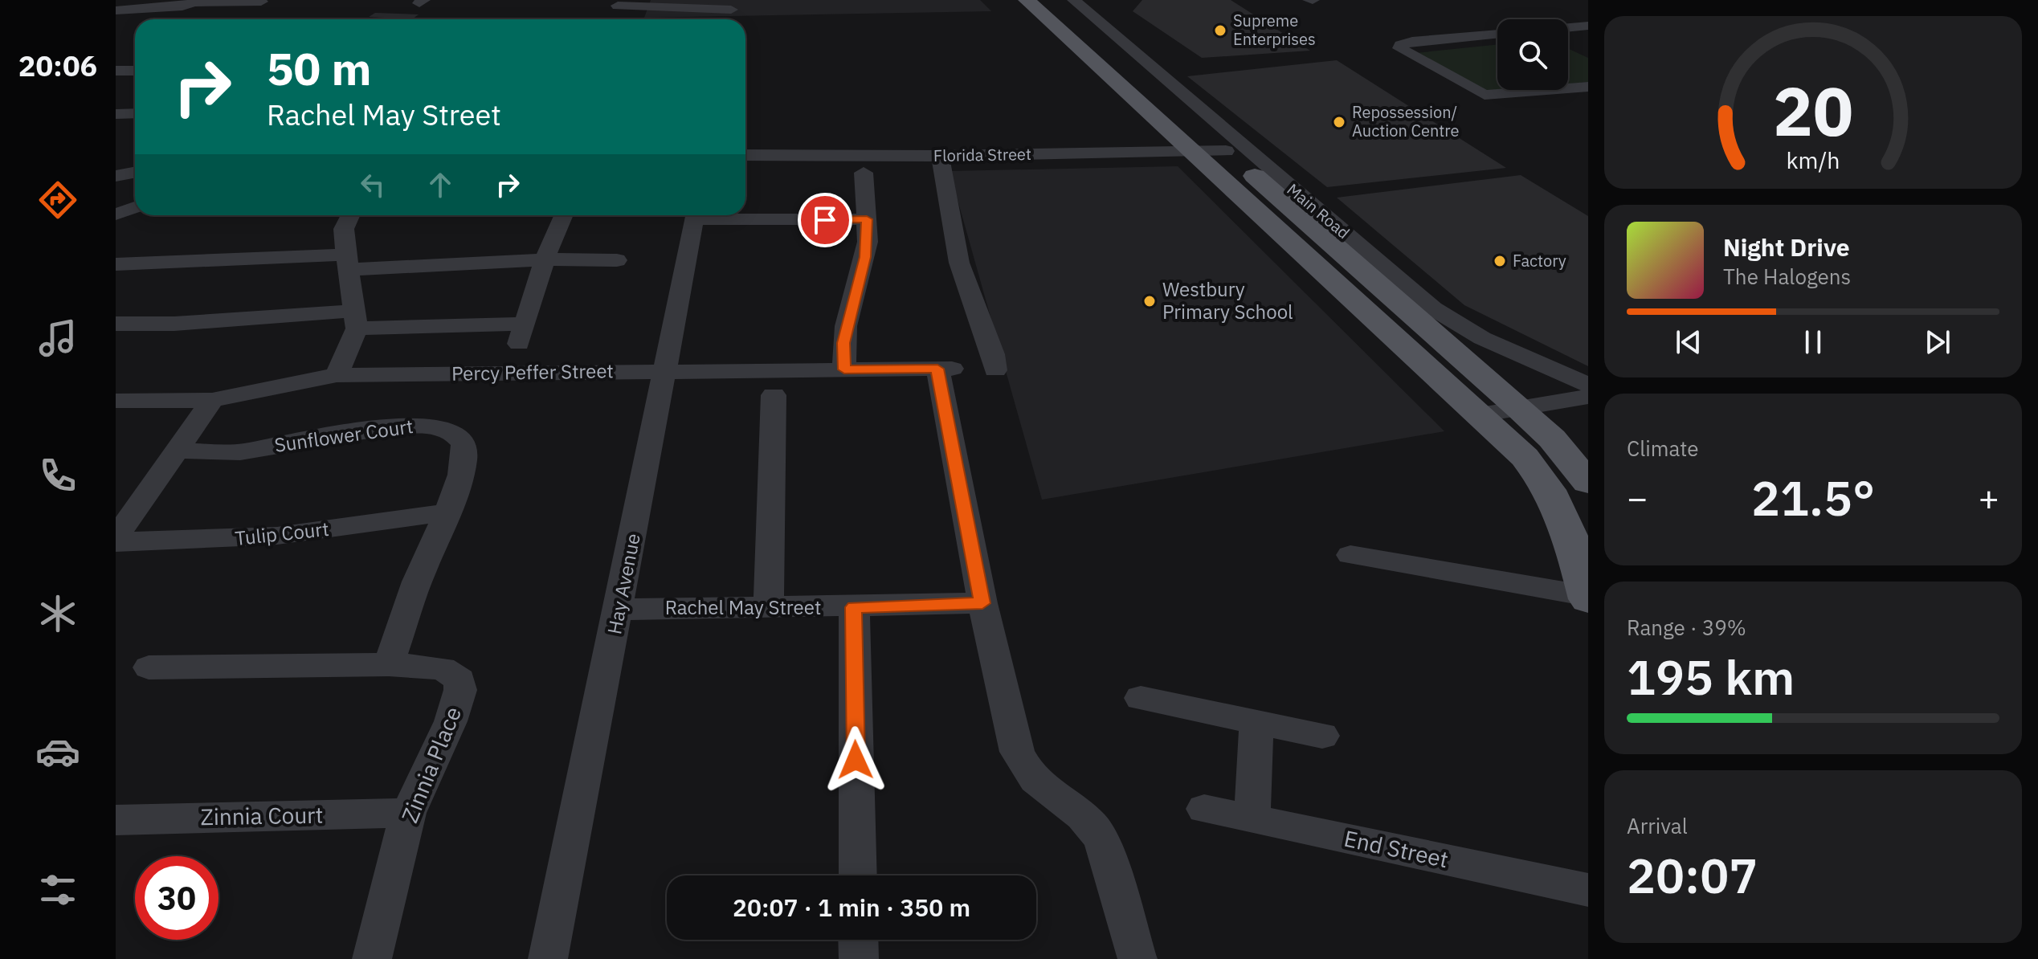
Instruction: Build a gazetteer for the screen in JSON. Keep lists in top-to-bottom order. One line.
{"streets":{"main road":["Main Road"],"street":["Florida Street","Percy Peffer Street","Sunflower Court","Tulip Court","Hay Avenue","Rachel May Street","Zinnia Place","Zinnia Court","End Street"]},"crossings":[["Florida Street","Main Road"],["Percy Peffer Street","Hay Avenue"],["Percy Peffer Street","Rachel May Street"],["Sunflower Court","Tulip Court"],["Sunflower Court","Zinnia Place"],["Hay Avenue","Rachel May Street"],["Zinnia Place","Zinnia Court"]],"places":["Supreme Enterprises","Repossession/ Auction Centre","Factory","Westbury Primary School"],"page":{"tabs":"20:06","turn":["50 m","Rachel May Street"],"song":["Night Drive","The Halogens"],"tile":["Climate",["Range · 39%","195 km"],["Arrival","20:07"]],"heat":["−","21.5°","+"],"limit":"30","trip":"20:07 · 1 min · 350 m","gauge":["20","km/h"]}}
